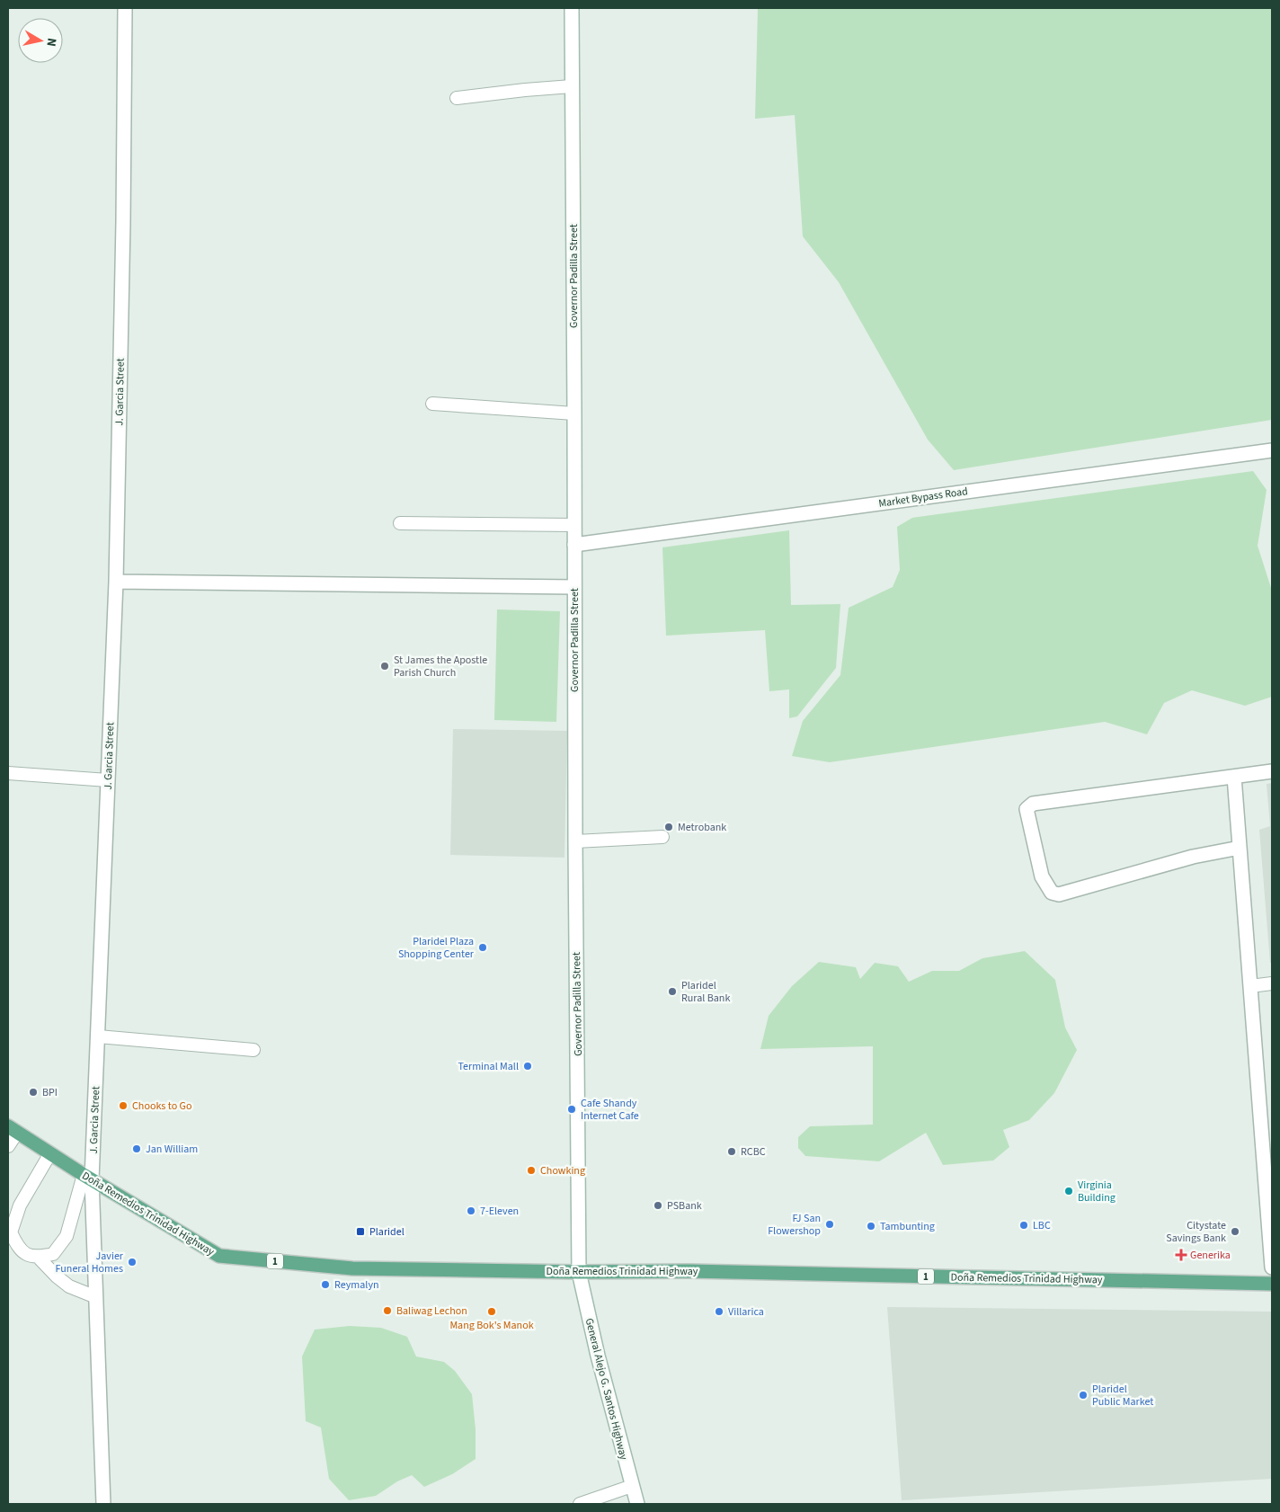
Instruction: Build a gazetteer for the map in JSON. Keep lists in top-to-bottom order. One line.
{"streets":{"main road":["Doña Remedios Trinidad Highway","1"],"street":["Governor Padilla Street","J. Garcia Street","Market Bypass Road","General Alejo G. Santos Highway"]},"crossings":[["Governor Padilla Street","Market Bypass Road"],["Governor Padilla Street","Doña Remedios Trinidad Highway"],["Governor Padilla Street","General Alejo G. Santos Highway"],["J. Garcia Street","Doña Remedios Trinidad Highway"],["Doña Remedios Trinidad Highway","General Alejo G. Santos Highway"]],"places":{"other":["St James the Apostle Parish Church","Metrobank","Plaridel Plaza Shopping Center","Plaridel Rural Bank","Terminal Mall","BPI","Chooks to Go","Cafe Shandy Internet Cafe","Jan William","RCBC","Chowking","Virginia Building","PSBank","7-Eleven","FJ San Flowershop","LBC","Tambunting","Citystate Savings Bank","Javier Funeral Homes","Reymalyn","Baliwag Lechon","Mang Bok's Manok","Villarica","Plaridel Public Market"],"transit":["Plaridel"],"health":["Generika"]},"north":"right"}
